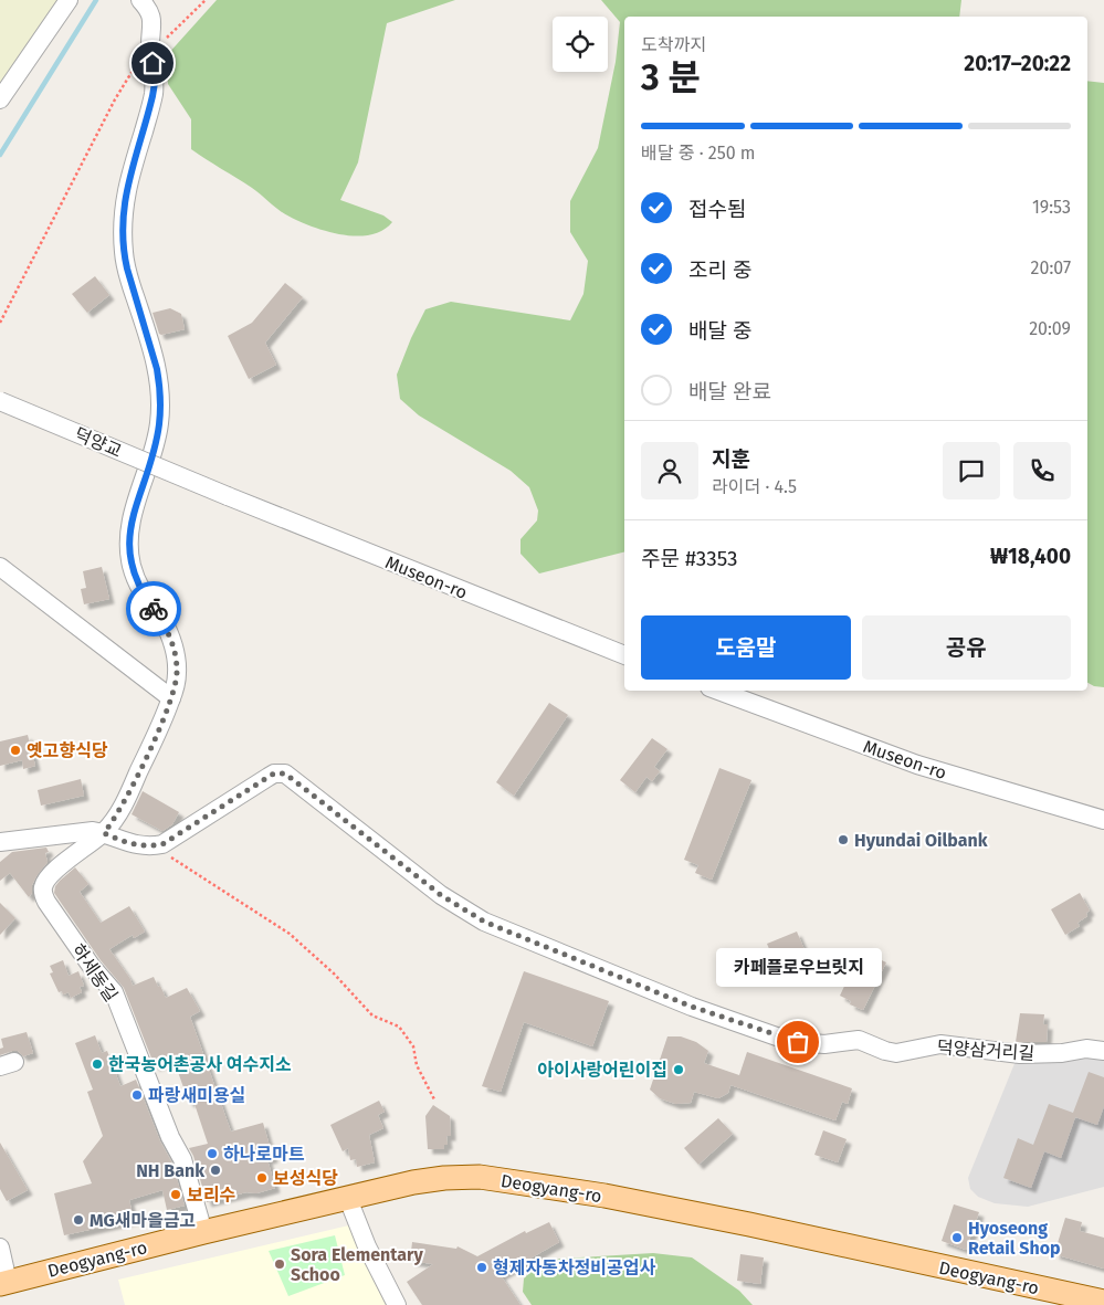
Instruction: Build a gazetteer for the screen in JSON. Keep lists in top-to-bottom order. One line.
{"streets":{"main road":["Deogyang-ro"],"street":["덕양교","Museon-ro","하세동길","덕양삼거리길"]},"crossings":[["덕양교","Museon-ro"],["하세동길","Deogyang-ro"]],"places":["옛고향식당","Hyundai Oilbank","카페플로우브릿지","한국농어촌공사 여수지소","아이사랑어린이집","파랑새미용실","하나로마트","NH Bank","보성식당","보리수","MG새마을금고","Hyoseong Retail Shop","Sora Elementary Schoo","형제자동차정비공업사"],"page":{"heading":["3 분","도착까지","20:17–20:22"],"panel":["지훈","라이더 · 4.5","주문 #3353","₩18,400"],"bar":"배달 중 · 250 m","list":[["접수됨","19:53"],["조리 중","20:07"],["배달 중","20:09"],"배달 완료"],"buttons":["도움말","공유"],"bubble":"카페플로우브릿지"}}
